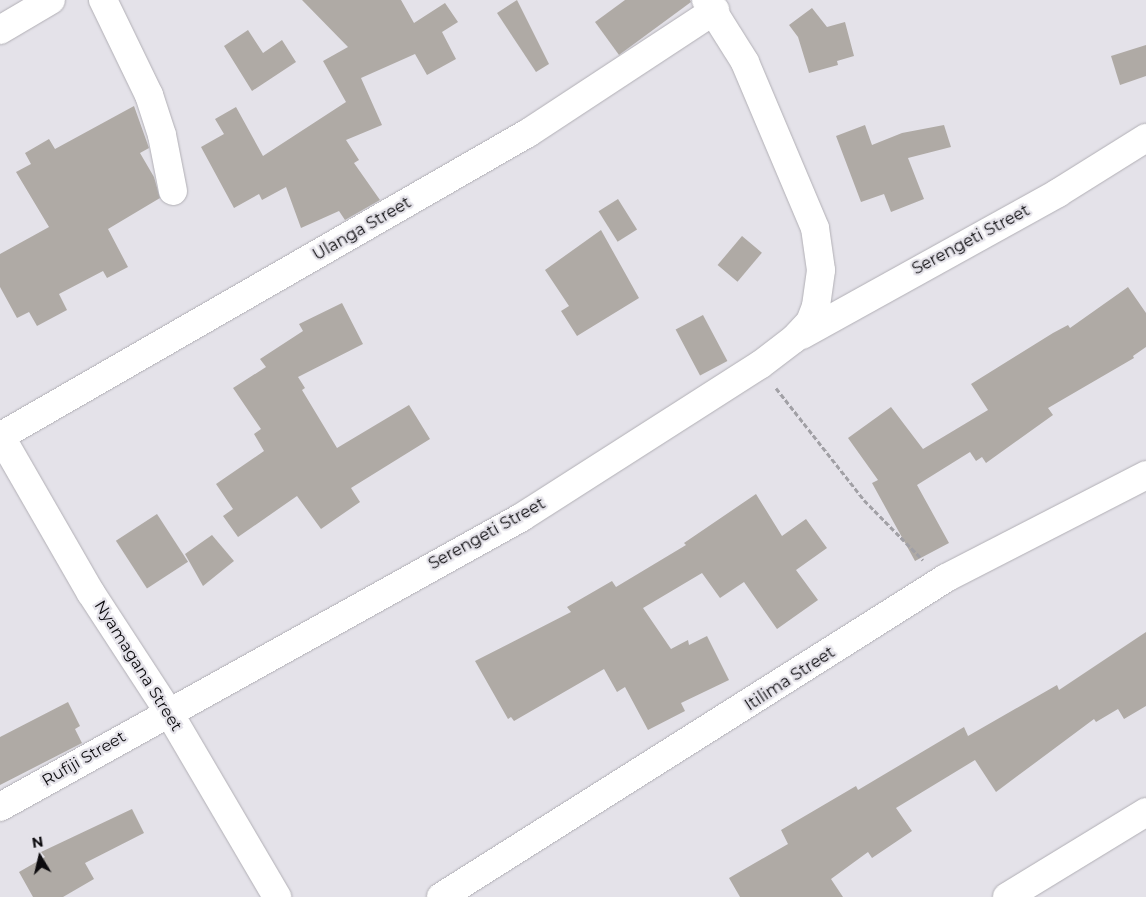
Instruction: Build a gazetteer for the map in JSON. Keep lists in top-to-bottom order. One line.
{"streets":{"street":["Ulanga Street","Serengeti Street","Nyamagana Street","Itilima Street","Rufiji Street"]},"crossings":[["Ulanga Street","Serengeti Street"],["Ulanga Street","Nyamagana Street"],["Serengeti Street","Nyamagana Street"],["Serengeti Street","Rufiji Street"],["Nyamagana Street","Rufiji Street"]],"north":"top"}
